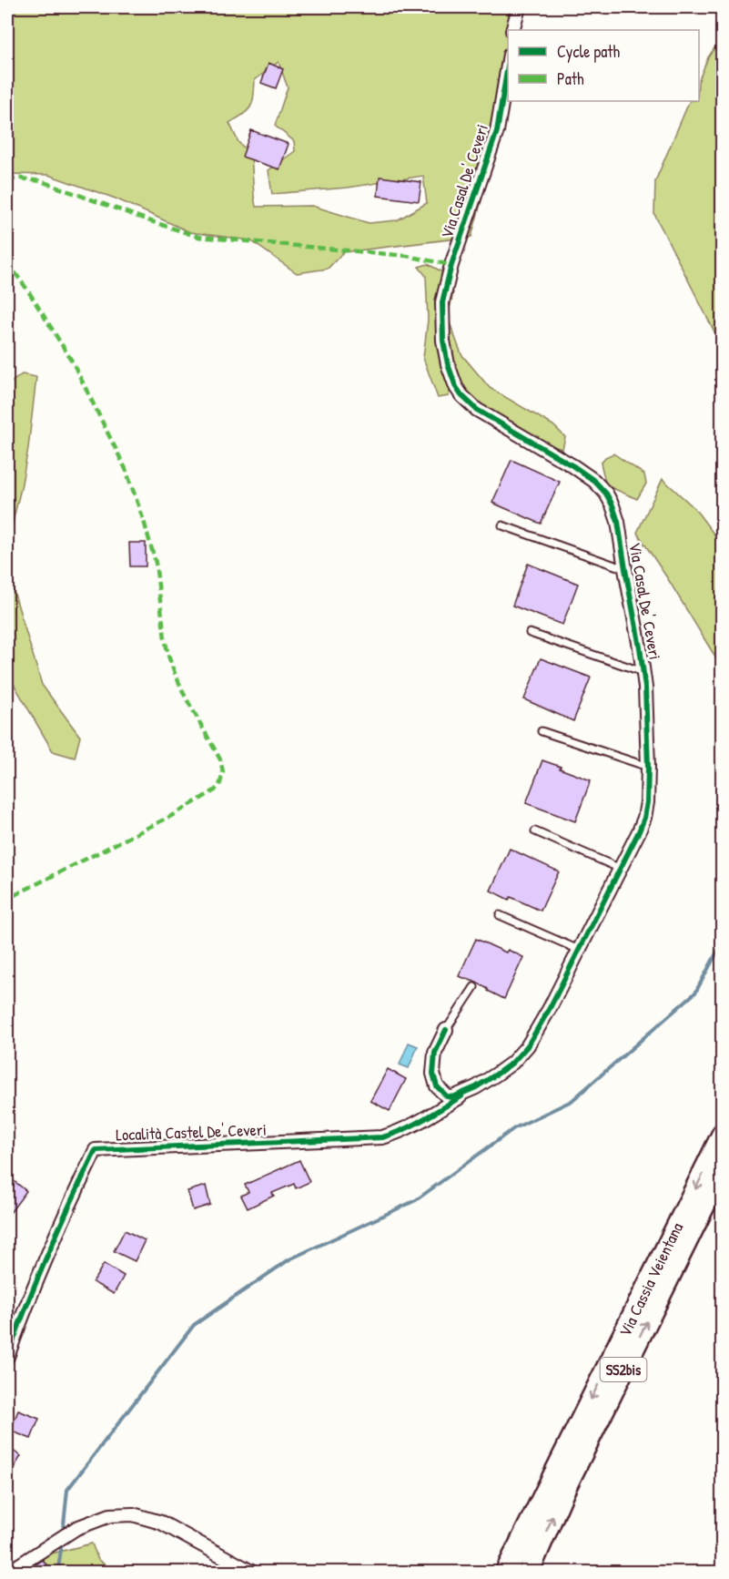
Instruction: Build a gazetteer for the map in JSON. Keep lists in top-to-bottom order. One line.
{"streets":{"highway":["Via Cassia Veientana","SS2bis"],"street":["Via Casal De' Ceveri","Località Castel De' Ceveri"]},"crossings":[["Via Casal De' Ceveri","Località Castel De' Ceveri"]],"legend":["Cycle path","Path"]}
